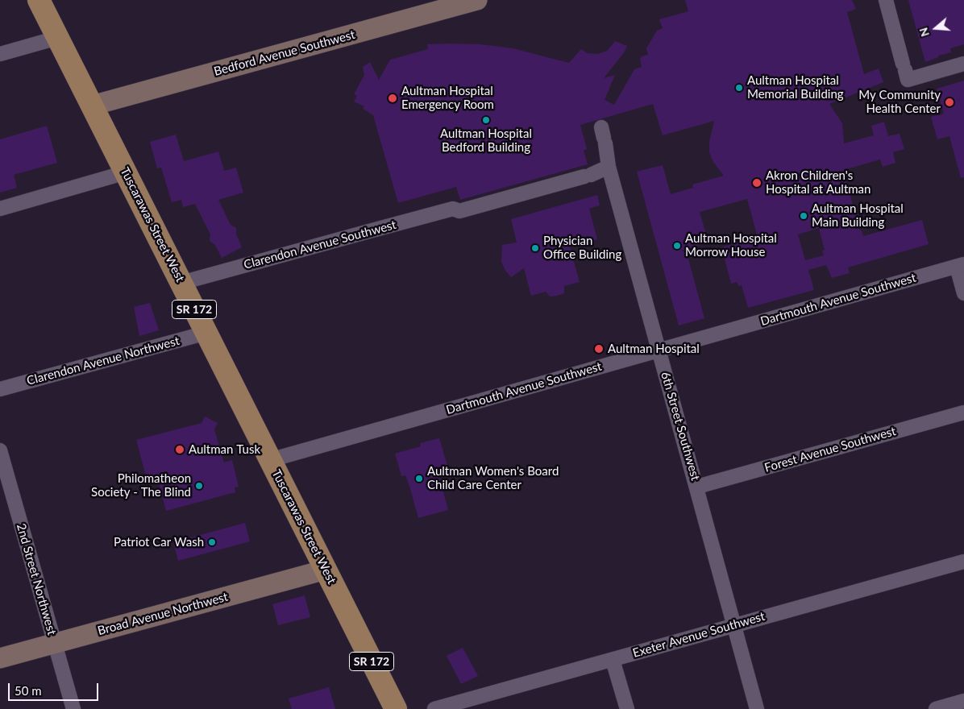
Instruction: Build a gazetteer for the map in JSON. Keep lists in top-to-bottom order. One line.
{"streets":{"main road":["Tuscarawas Street West","SR 172"],"street":["Bedford Avenue Southwest","Clarendon Avenue Southwest","Dartmouth Avenue Southwest","Clarendon Avenue Northwest","6th Street Southwest","Forest Avenue Southwest","2nd Street Northwest","Broad Avenue Northwest","Exeter Avenue Southwest"]},"crossings":[["Bedford Avenue Southwest","Tuscarawas Street West"],["Tuscarawas Street West","Clarendon Avenue Southwest"],["Tuscarawas Street West","Dartmouth Avenue Southwest"],["Tuscarawas Street West","Clarendon Avenue Northwest"],["Tuscarawas Street West","Broad Avenue Northwest"],["Clarendon Avenue Southwest","6th Street Southwest"],["Dartmouth Avenue Southwest","6th Street Southwest"],["6th Street Southwest","Forest Avenue Southwest"],["6th Street Southwest","Exeter Avenue Southwest"],["2nd Street Northwest","Broad Avenue Northwest"]],"places":["Aultman Hospital Memorial Building","Aultman Hospital Emergency Room","My Community Health Center","Aultman Hospital Bedford Building","Akron Children's Hospital at Aultman","Aultman Hospital Main Building","Aultman Hospital Morrow House","Physician Office Building","Aultman Hospital","Aultman Tusk","Aultman Women's Board Child Care Center","Philomatheon Society - The Blind","Patriot Car Wash"],"scale_bar":"50 m","north":"left"}
